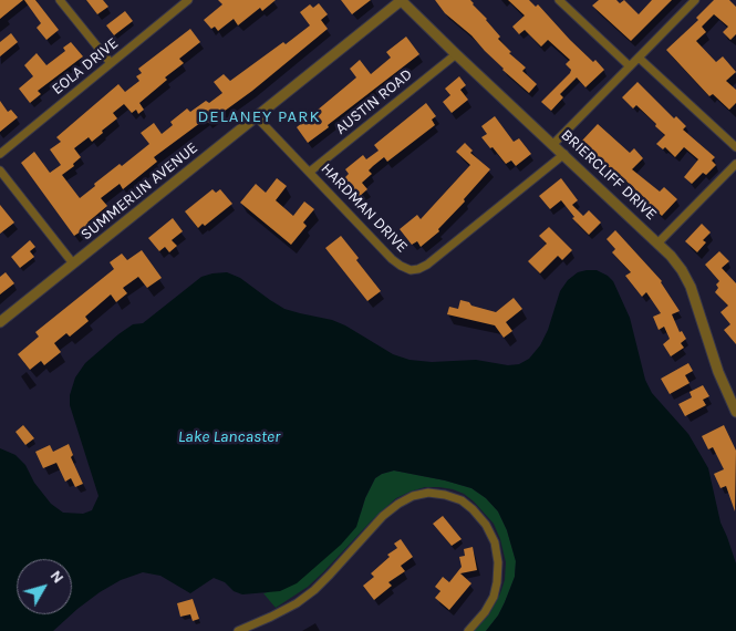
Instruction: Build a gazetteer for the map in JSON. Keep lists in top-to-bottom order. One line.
{"streets":{"street":["EOLA DRIVE","AUSTIN ROAD","BRIERCLIFF DRIVE","SUMMERLIN AVENUE","HARDMAN DRIVE"]},"crossings":[["AUSTIN ROAD","BRIERCLIFF DRIVE"],["AUSTIN ROAD","HARDMAN DRIVE"],["BRIERCLIFF DRIVE","SUMMERLIN AVENUE"],["BRIERCLIFF DRIVE","HARDMAN DRIVE"],["SUMMERLIN AVENUE","HARDMAN DRIVE"]],"districts":["DELANEY PARK"],"water":["Lake Lancaster"],"north":"top right"}
